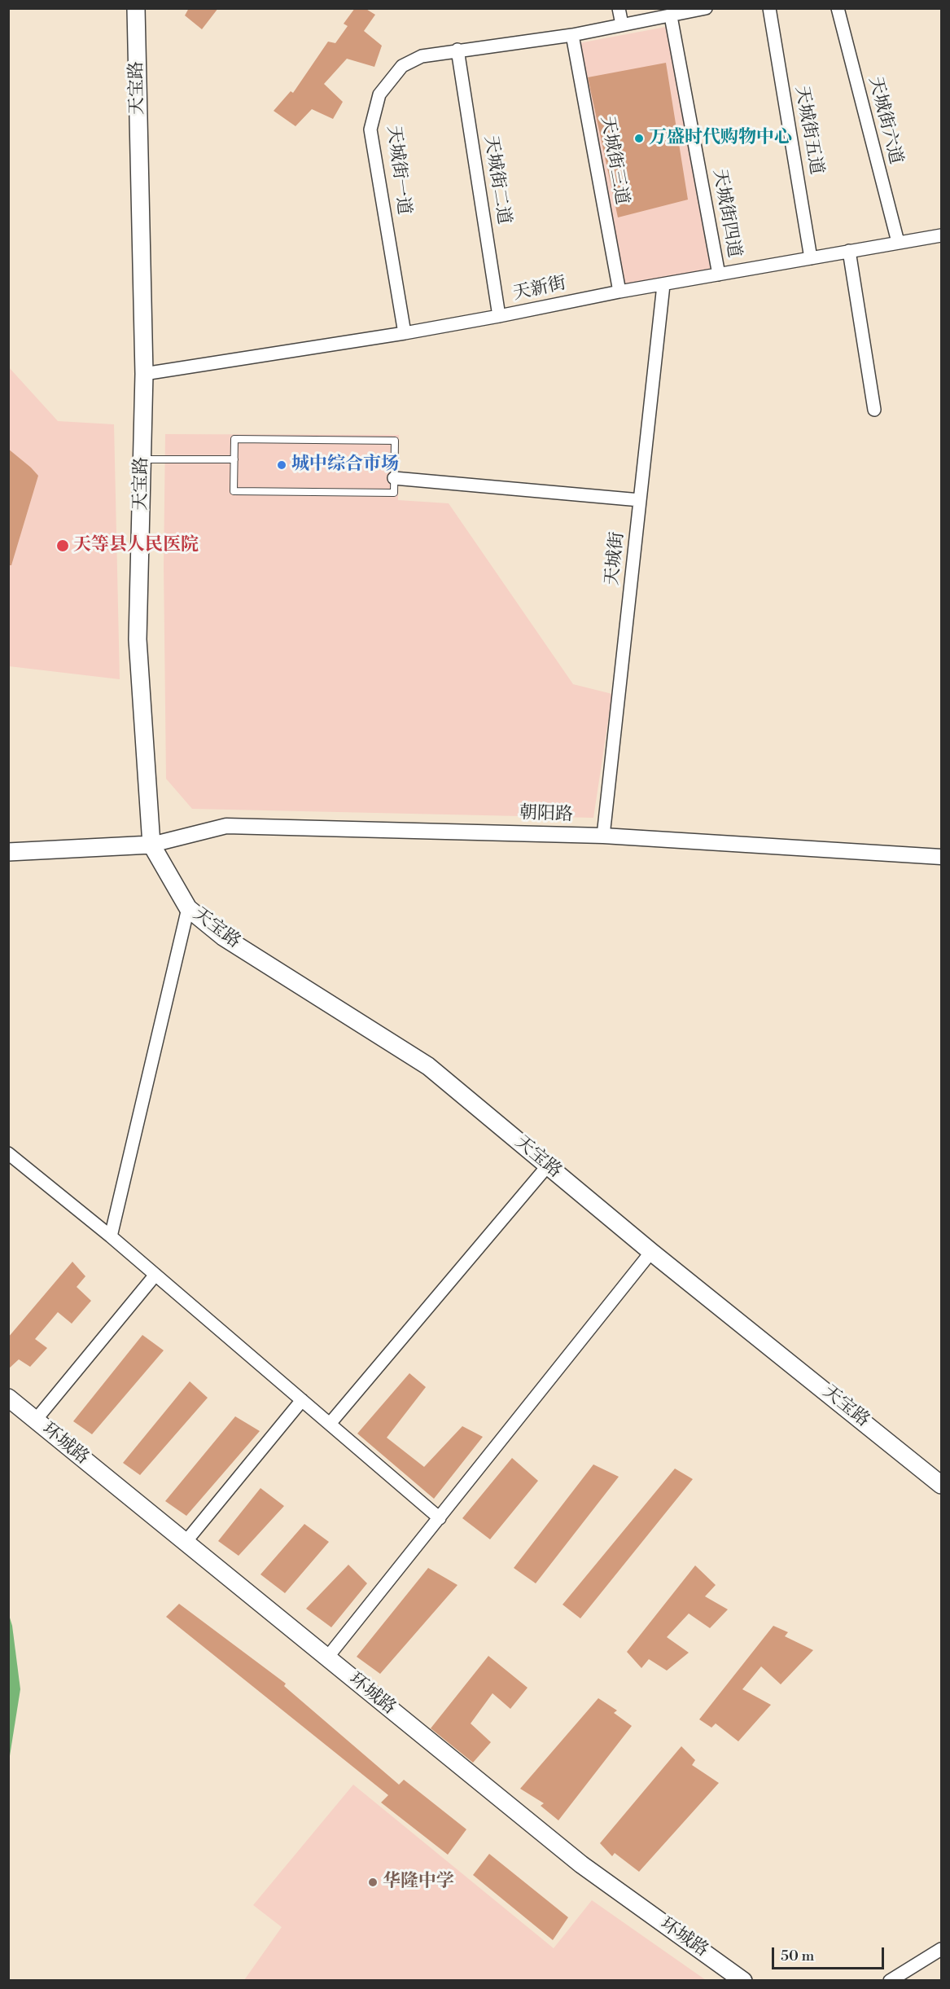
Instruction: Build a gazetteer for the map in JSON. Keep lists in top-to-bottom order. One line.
{"streets":{"main road":["天宝路","环城路"],"street":["天城街六道","天城街五道","天城街三道","天城街一道","天城街二道","天城街四道","天新街","天城街","朝阳路"]},"crossings":[["天宝路","天新街"],["天宝路","朝阳路"],["天城街六道","天新街"],["天城街五道","天新街"],["天城街三道","天城街一道"],["天城街三道","天新街"],["天城街一道","天城街二道"],["天城街一道","天城街四道"],["天城街一道","天新街"],["天城街二道","天新街"],["天城街四道","天新街"],["天新街","天城街"],["天城街","朝阳路"]],"places":["万盛时代购物中心","城中综合市场","天等县人民医院","华隆中学"],"scale_bar":"50 m"}
